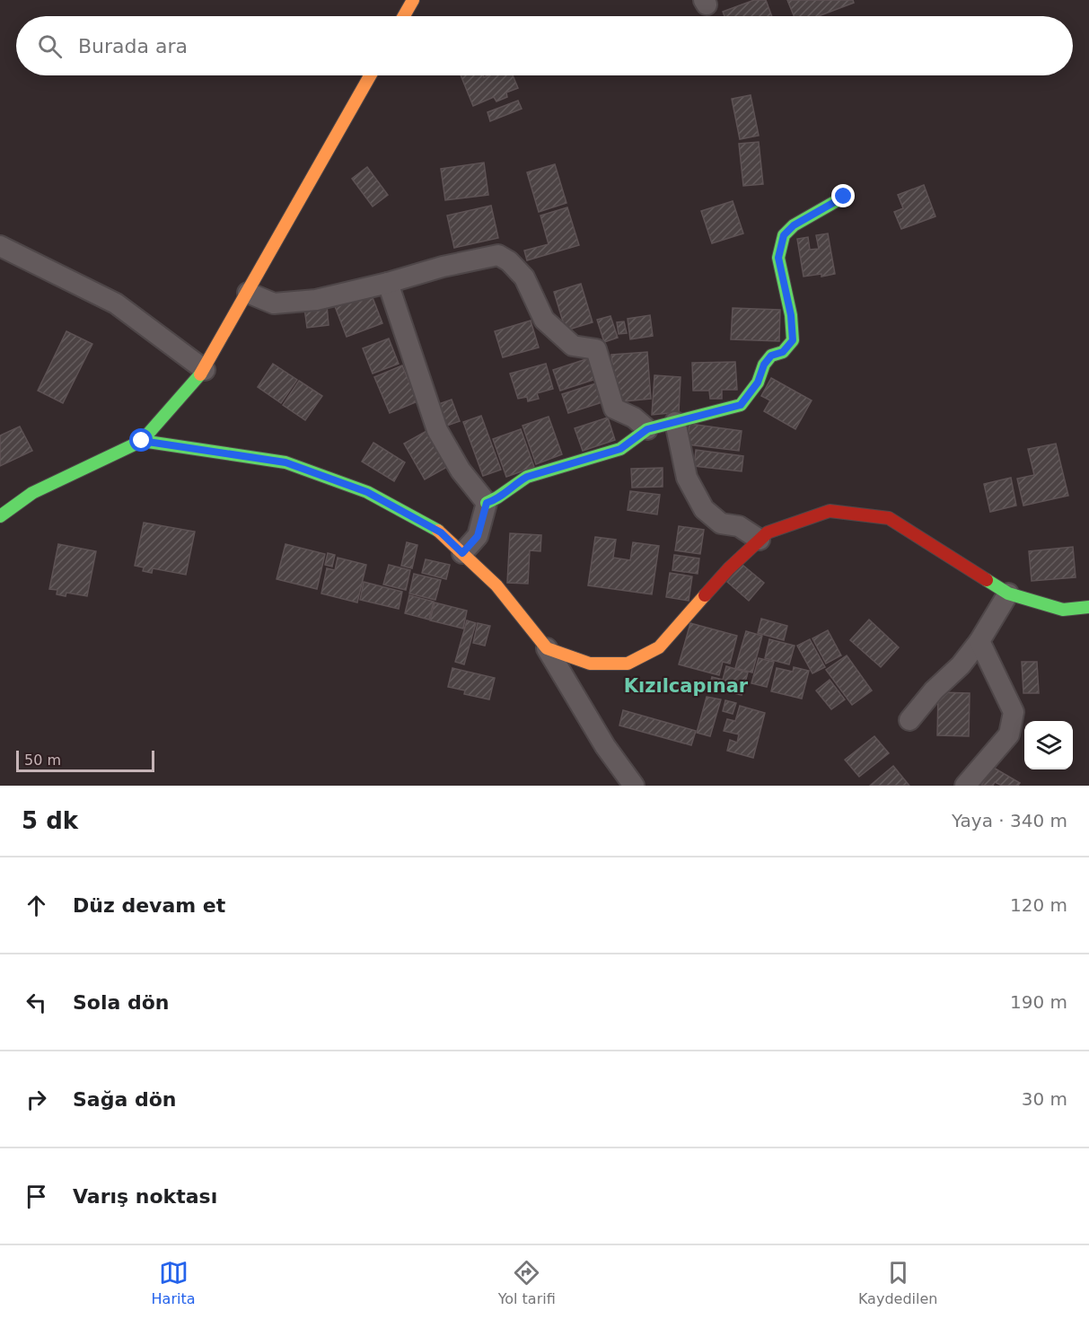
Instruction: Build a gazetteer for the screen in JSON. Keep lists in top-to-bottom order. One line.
{"districts":["Kızılcapınar"],"scale_bar":"50 m","page":{"search":"Burada ara","scale":"50 m","heading":["5 dk","Yaya · 340 m"],"list":[["Düz devam et","120 m"],["Sola dön","190 m"],["Sağa dön","30 m"],"Varış noktası"],"nav":["Harita","Yol tarifi","Kaydedilen"]}}
